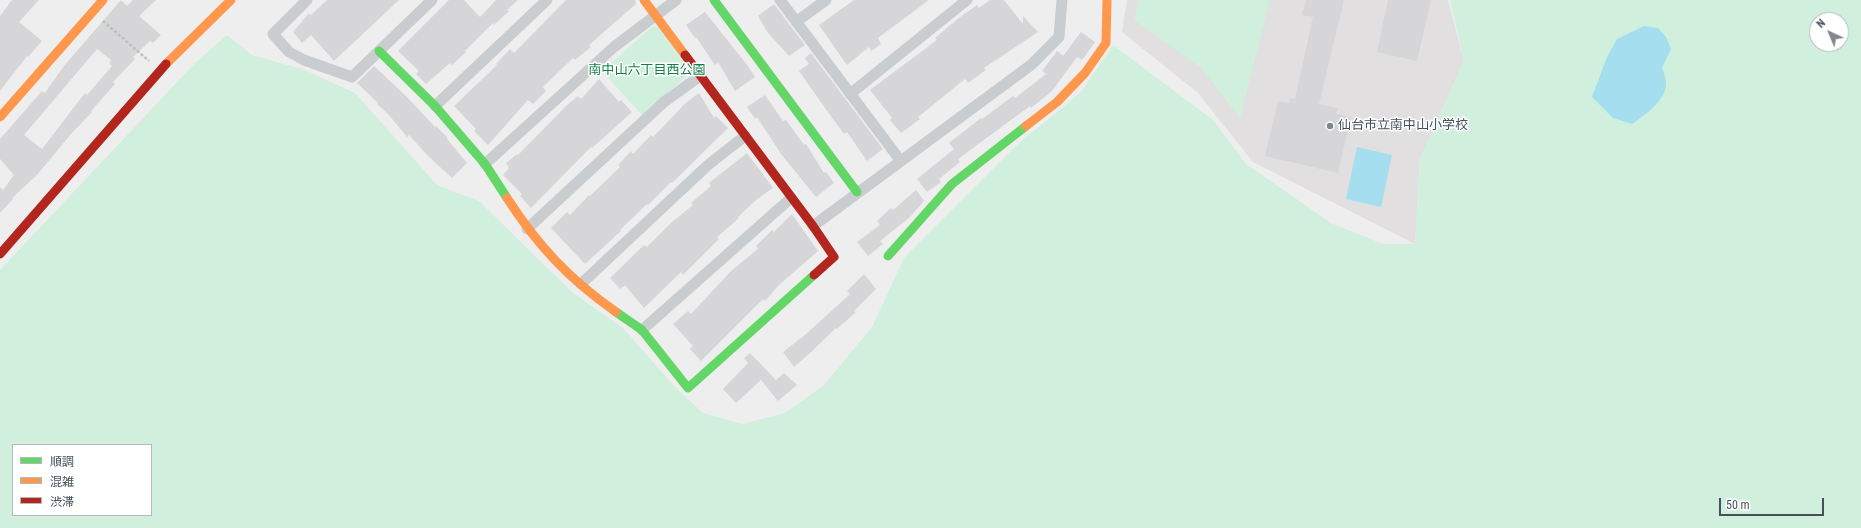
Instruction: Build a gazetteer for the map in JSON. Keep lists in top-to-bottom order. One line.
{"parks":["南中山六丁目西公園"],"places":["仙台市立南中山小学校"],"legend":["順調","混雑","渋滞"],"scale_bar":"50 m","north":"top left"}
